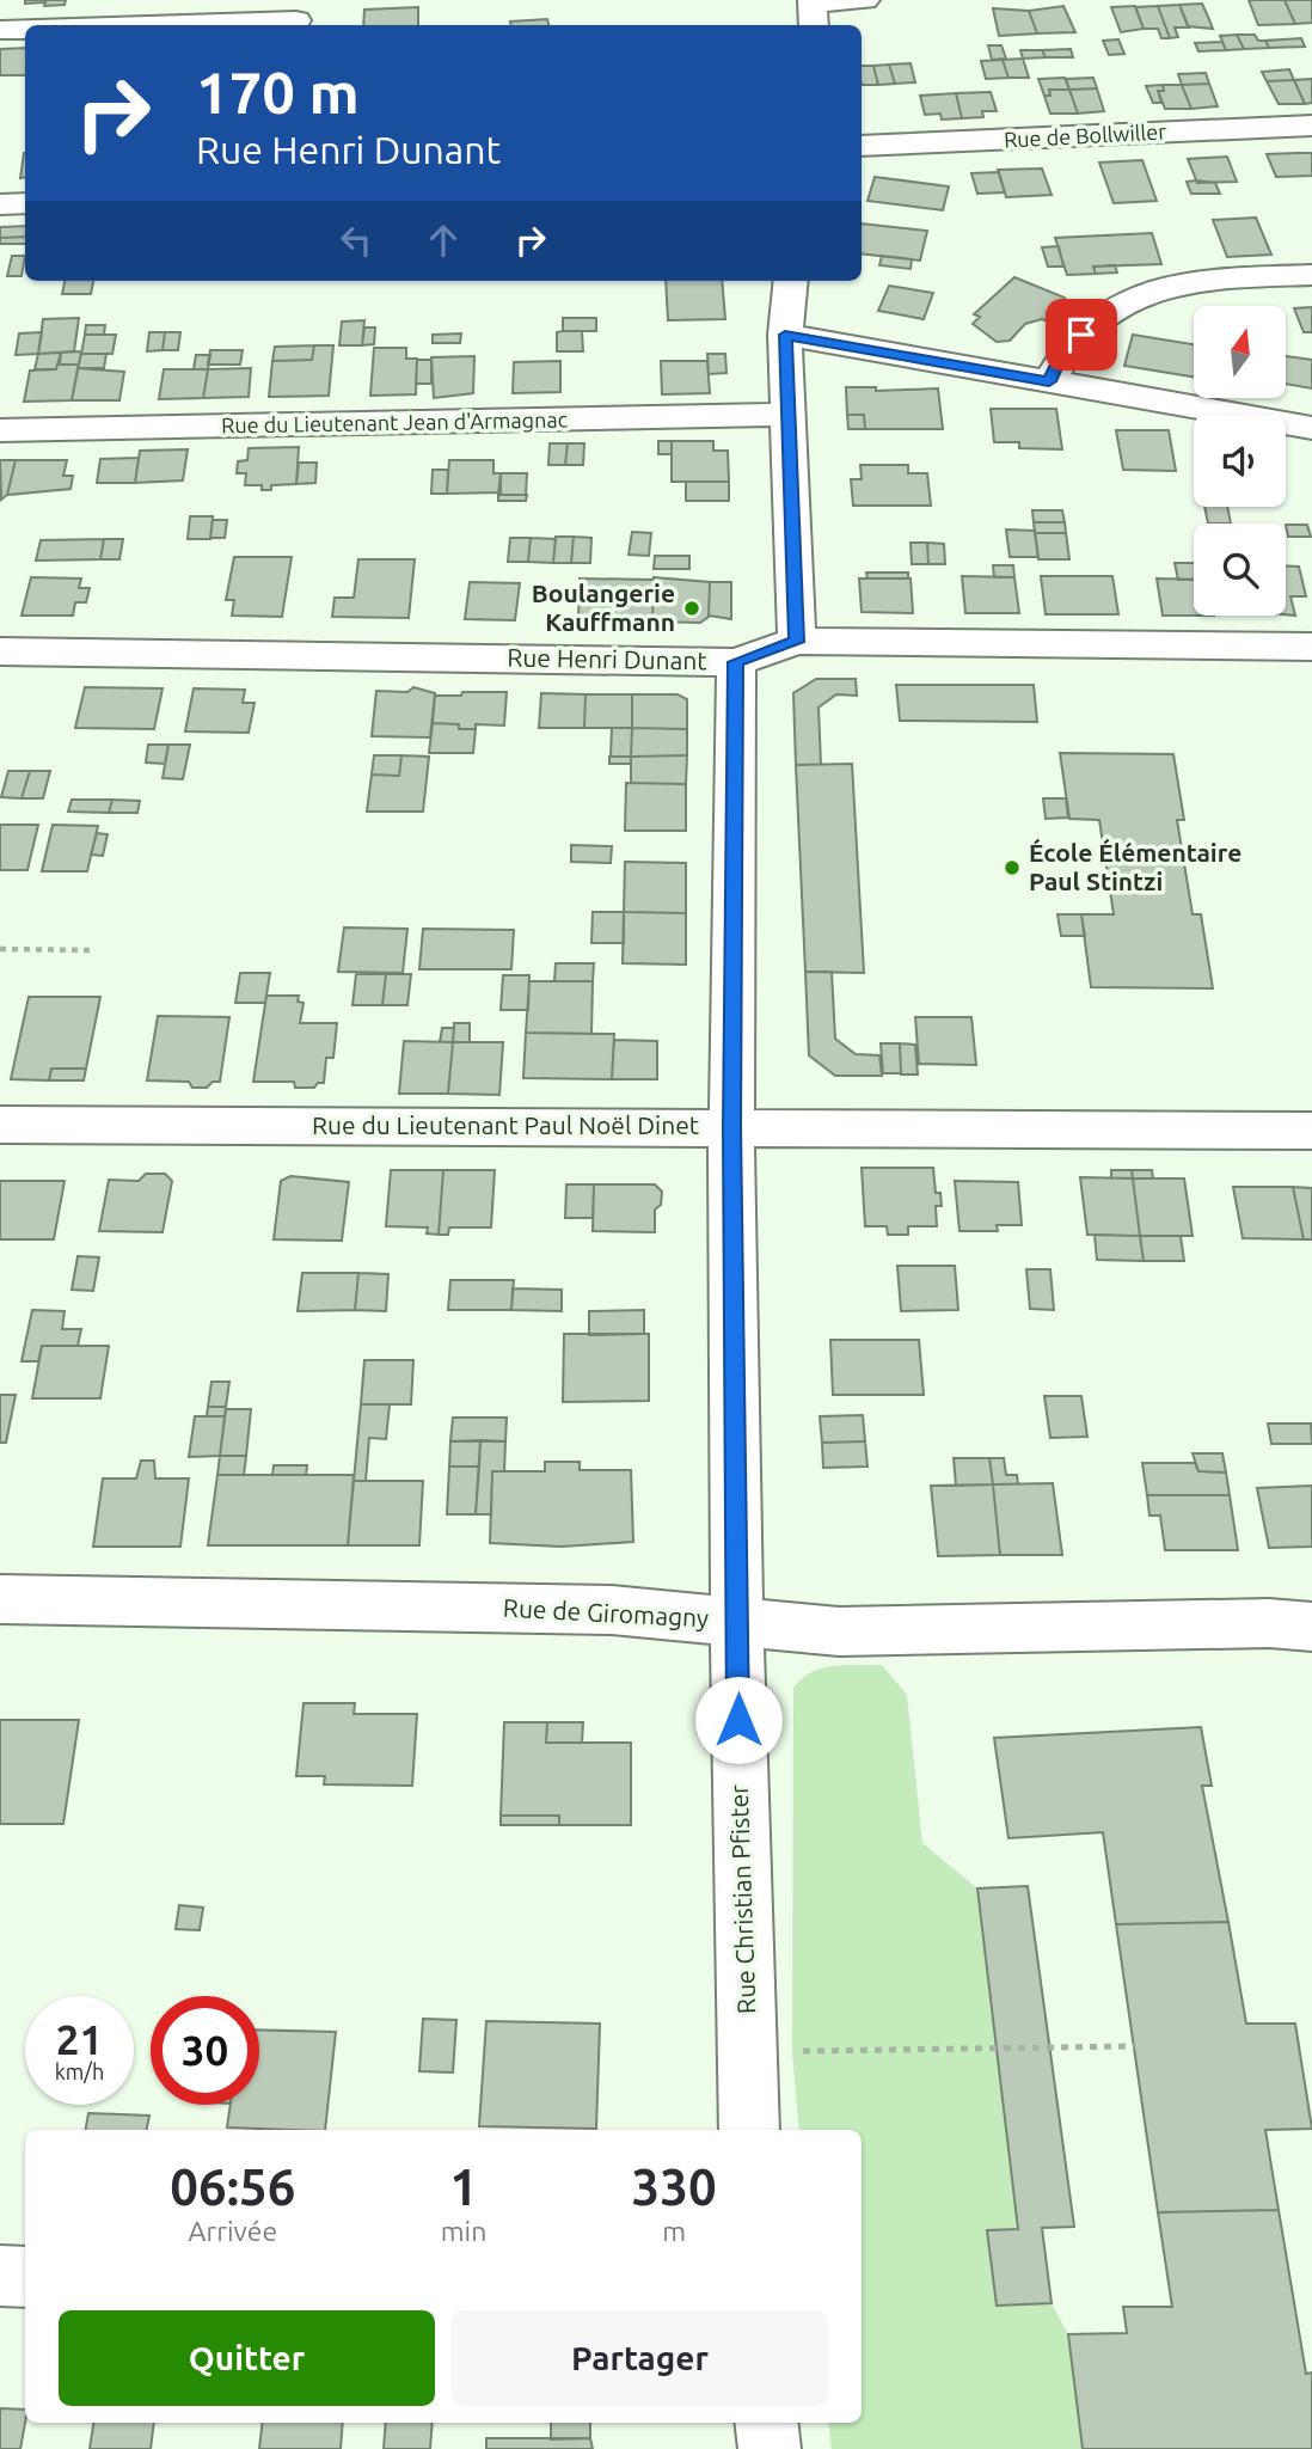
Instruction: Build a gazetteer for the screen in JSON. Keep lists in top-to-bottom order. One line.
{"streets":{"street":["Rue de Bollwiller","Rue du Lieutenant Jean d'Armagnac","Rue Henri Dunant","Rue du Lieutenant Paul Noël Dinet","Rue de Giromagny","Rue Christian Pfister"]},"crossings":[["Rue Henri Dunant","Rue Christian Pfister"],["Rue du Lieutenant Paul Noël Dinet","Rue Christian Pfister"],["Rue de Giromagny","Rue Christian Pfister"]],"places":["Boulangerie Kauffmann","École Élémentaire Paul Stintzi"],"north":"top","page":{"turn":["170 m","Rue Henri Dunant"],"speed":"21 km/h","limit":"30","eta":["06:56","Arrivée","1","min","330","m"],"buttons":["Quitter","Partager"]}}
